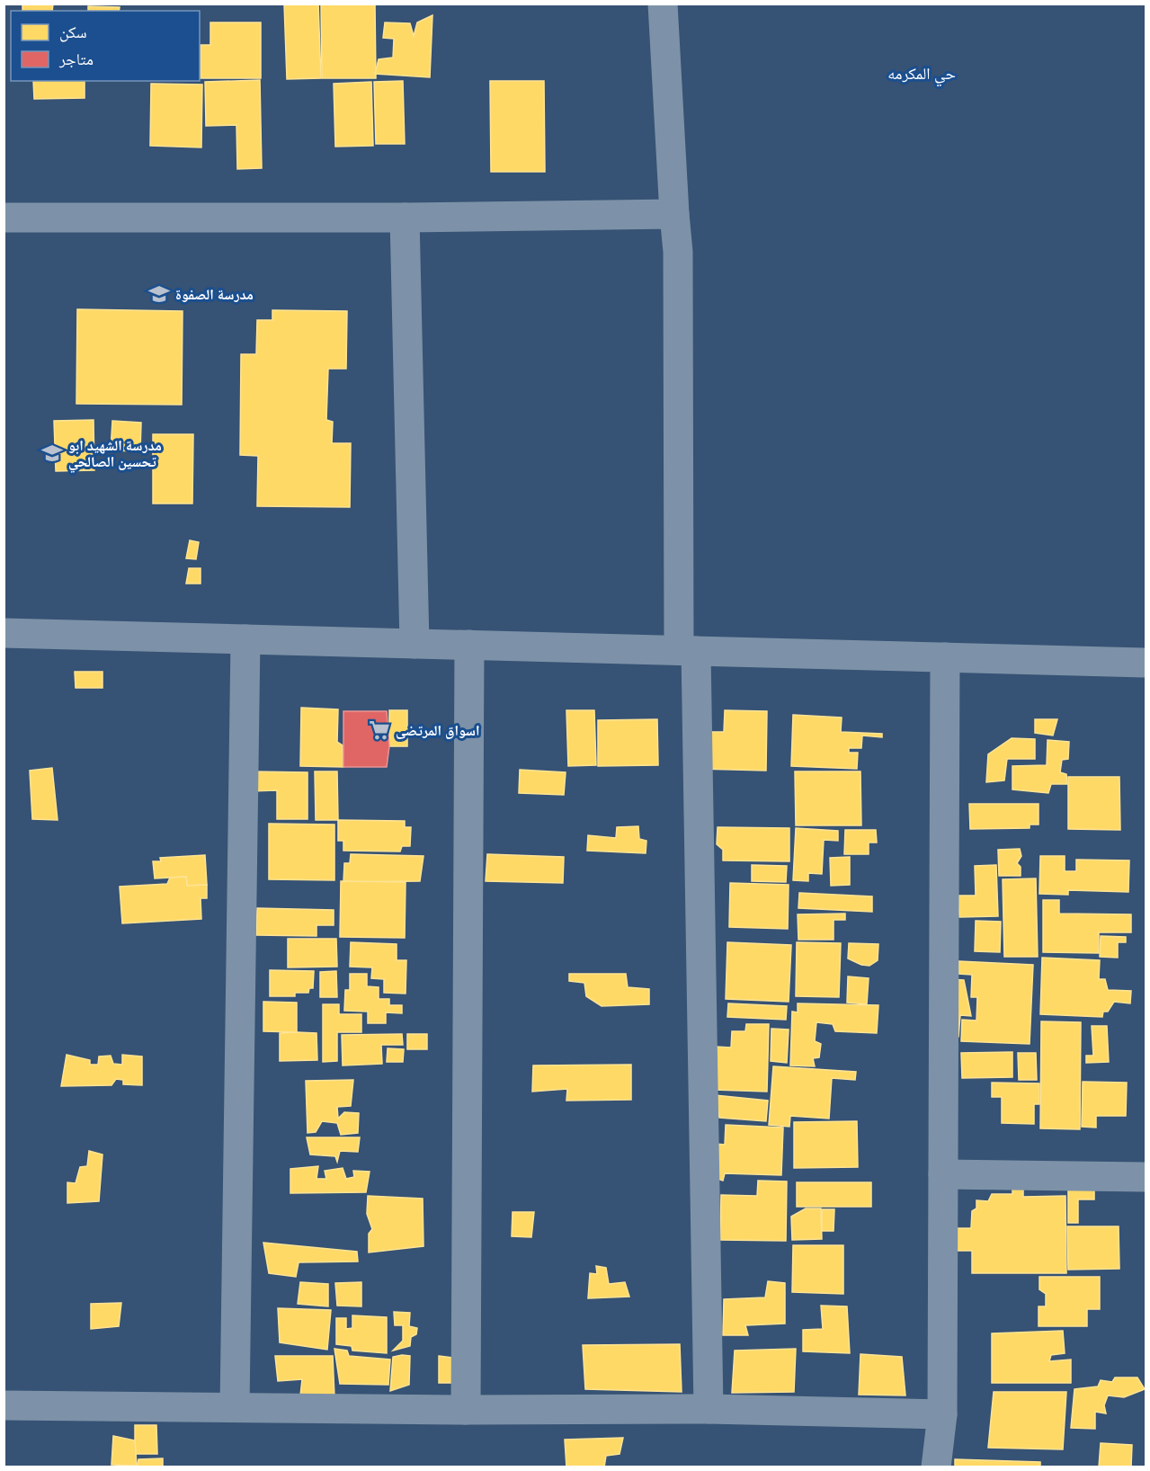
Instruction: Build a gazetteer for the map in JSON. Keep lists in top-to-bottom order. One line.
{"districts":["حي المكرمه"],"places":{"school or university":["مدرسة الصفوة","مدرسة الشهيد ابو تحسين الصالحي"],"supermarket":["اسواق المرتضى"]},"legend":["سكن","متاجر"]}
